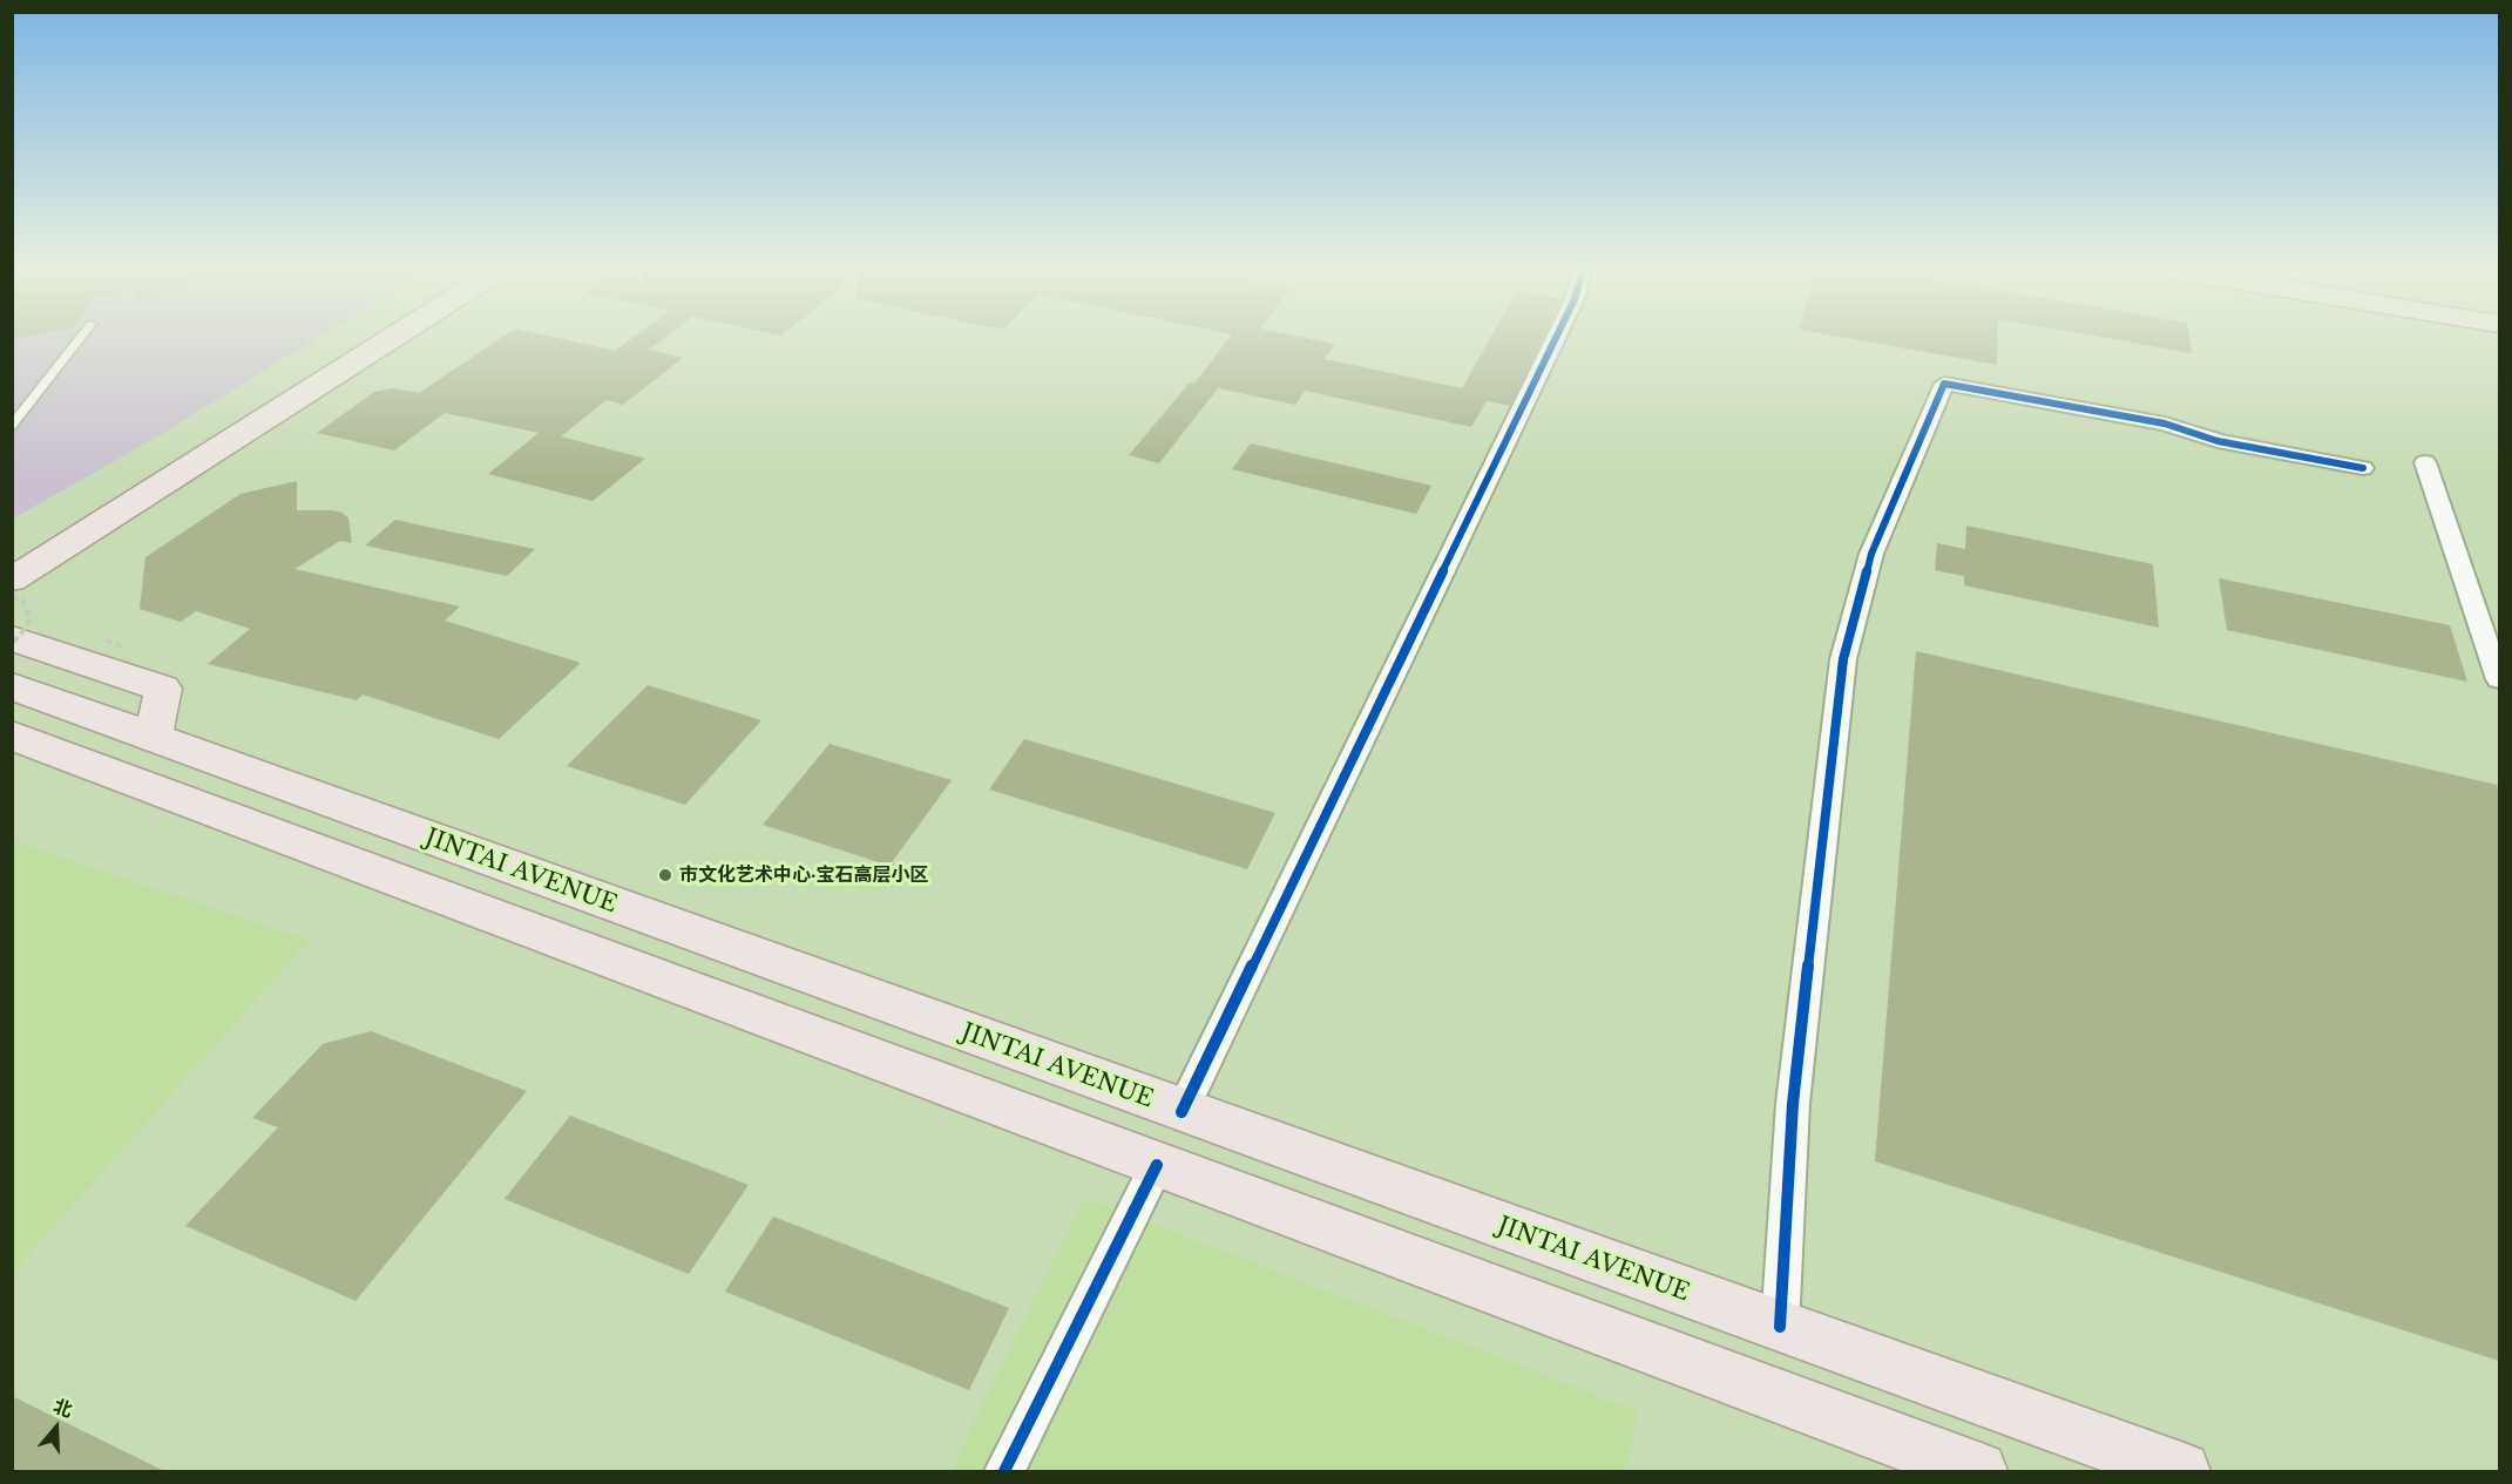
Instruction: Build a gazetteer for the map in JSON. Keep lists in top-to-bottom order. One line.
{"streets":{"main road":["JINTAI AVENUE"]},"places":["市文化艺术中心·宝石高层小区"],"north":"top"}
